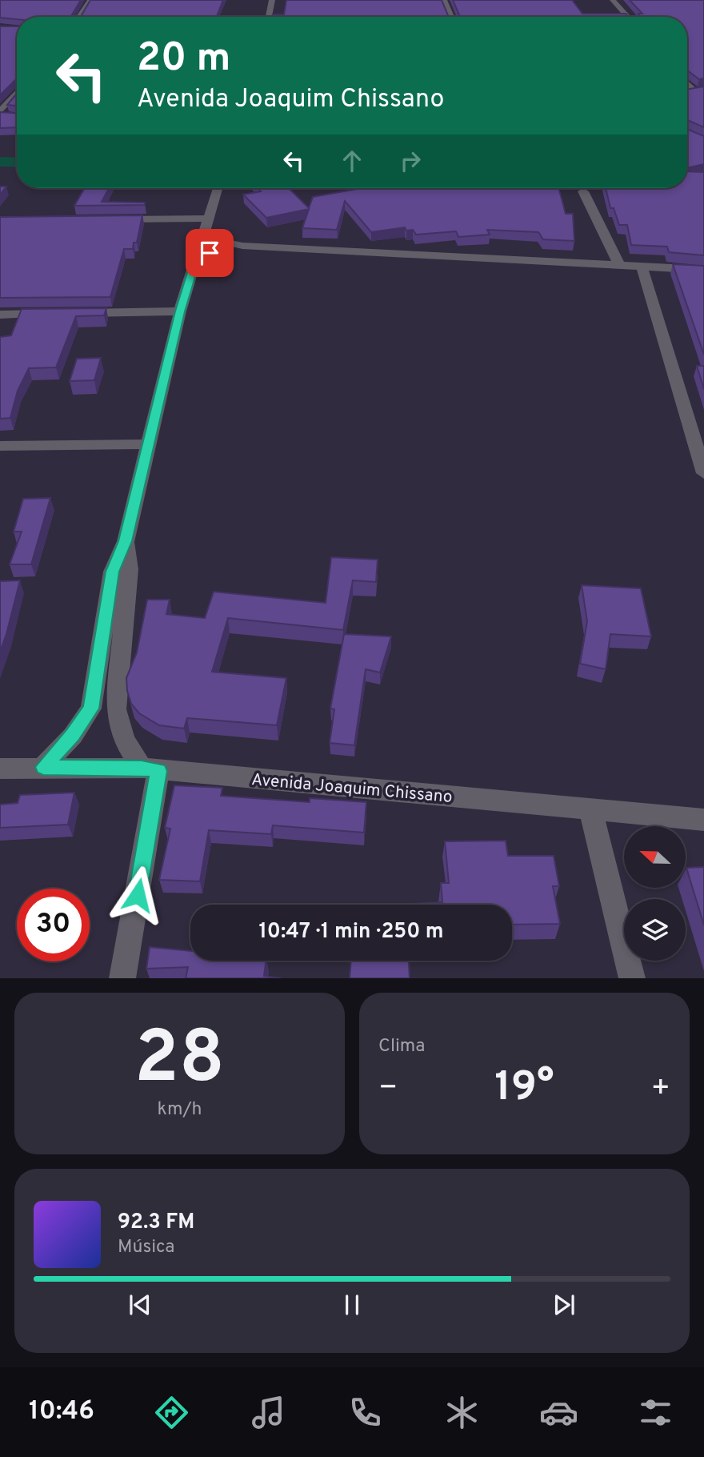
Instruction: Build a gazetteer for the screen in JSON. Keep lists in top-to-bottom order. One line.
{"streets":{"street":["Avenida Joaquim Chissano"]},"north":"left","page":{"turn":["20 m","Avenida Joaquim Chissano"],"limit":"30","trip":"10:47 · 1 min · 250 m","tile":[["28","km/h"],"Clima"],"heat":["−","19°","+"],"song":["92.3 FM","Música"],"tabs":"10:46"}}
